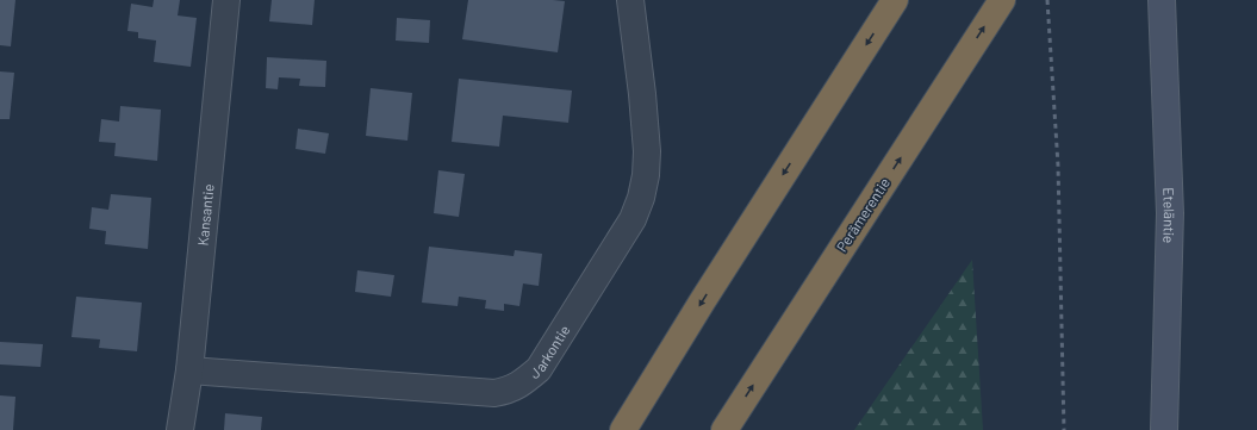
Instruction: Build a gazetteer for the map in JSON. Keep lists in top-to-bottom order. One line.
{"streets":{"highway":["Perämerentie"],"main road":["Eteläntie"],"street":["Kansantie","Jarkontie"]},"crossings":[["Kansantie","Jarkontie"]]}
